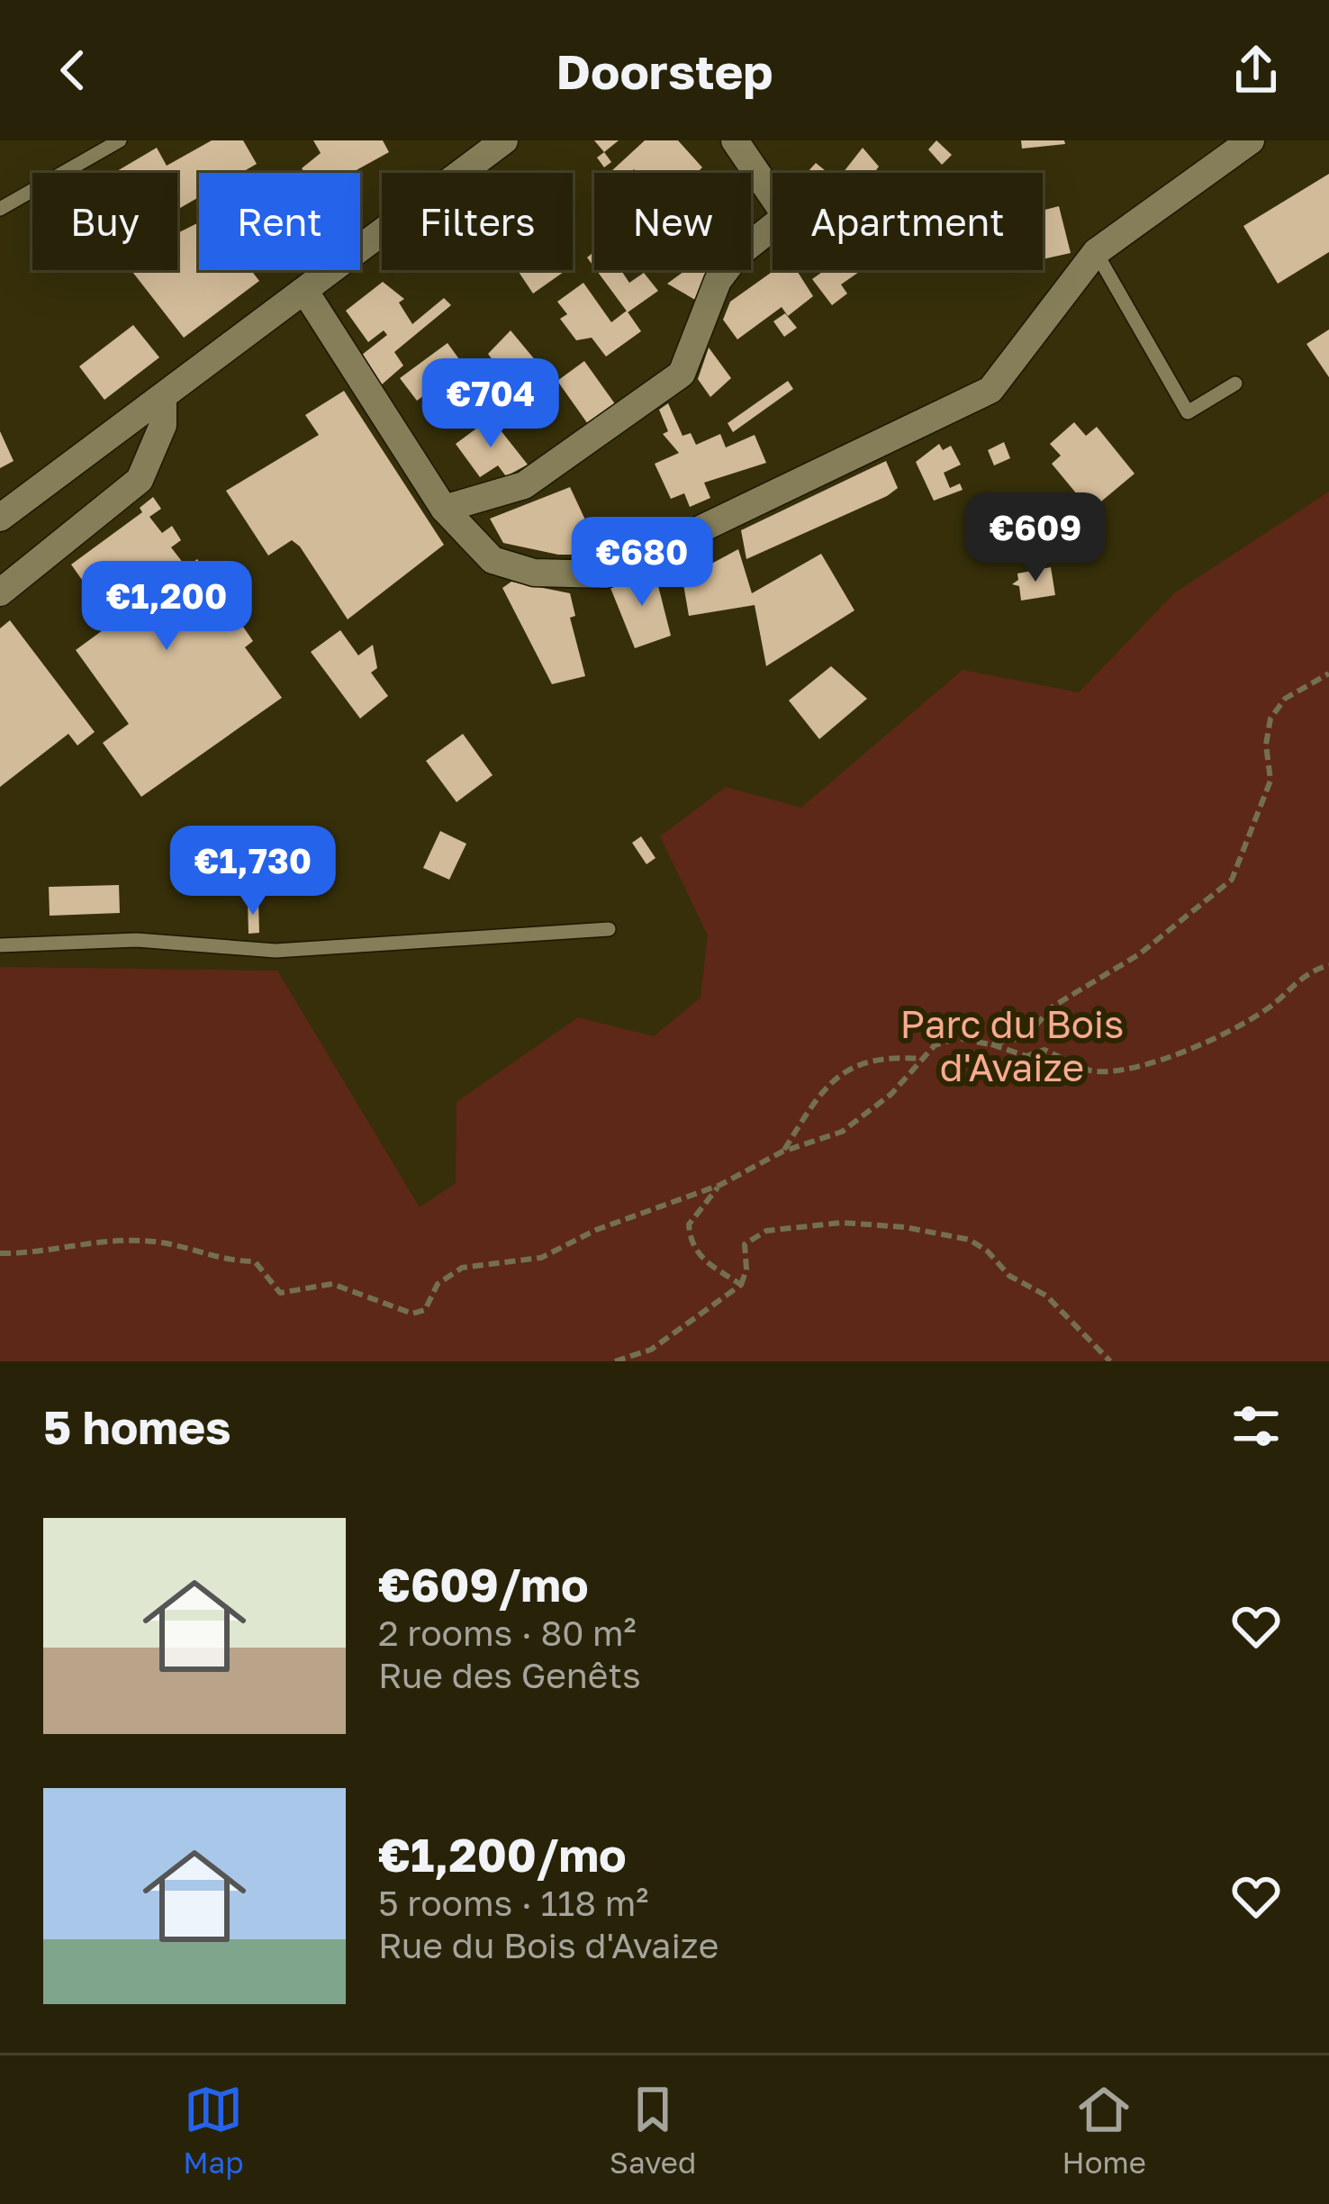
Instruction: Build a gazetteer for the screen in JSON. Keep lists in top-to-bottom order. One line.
{"parks":["Parc du Bois d'Avaize"],"page":{"header":"Doorstep","chip":["Buy","Rent","Filters","New","Apartment"],"price":["€704","€609","€680","€1,200","€1,730"],"heading":"5 homes","list":[{"name":"€609/mo","note":"2 rooms · 80 m² · Rue des Genêts"},{"name":"€1,200/mo","note":"5 rooms · 118 m² · Rue du Bois d'Avaize"}],"tabs":["Map","Saved","Home"]}}
